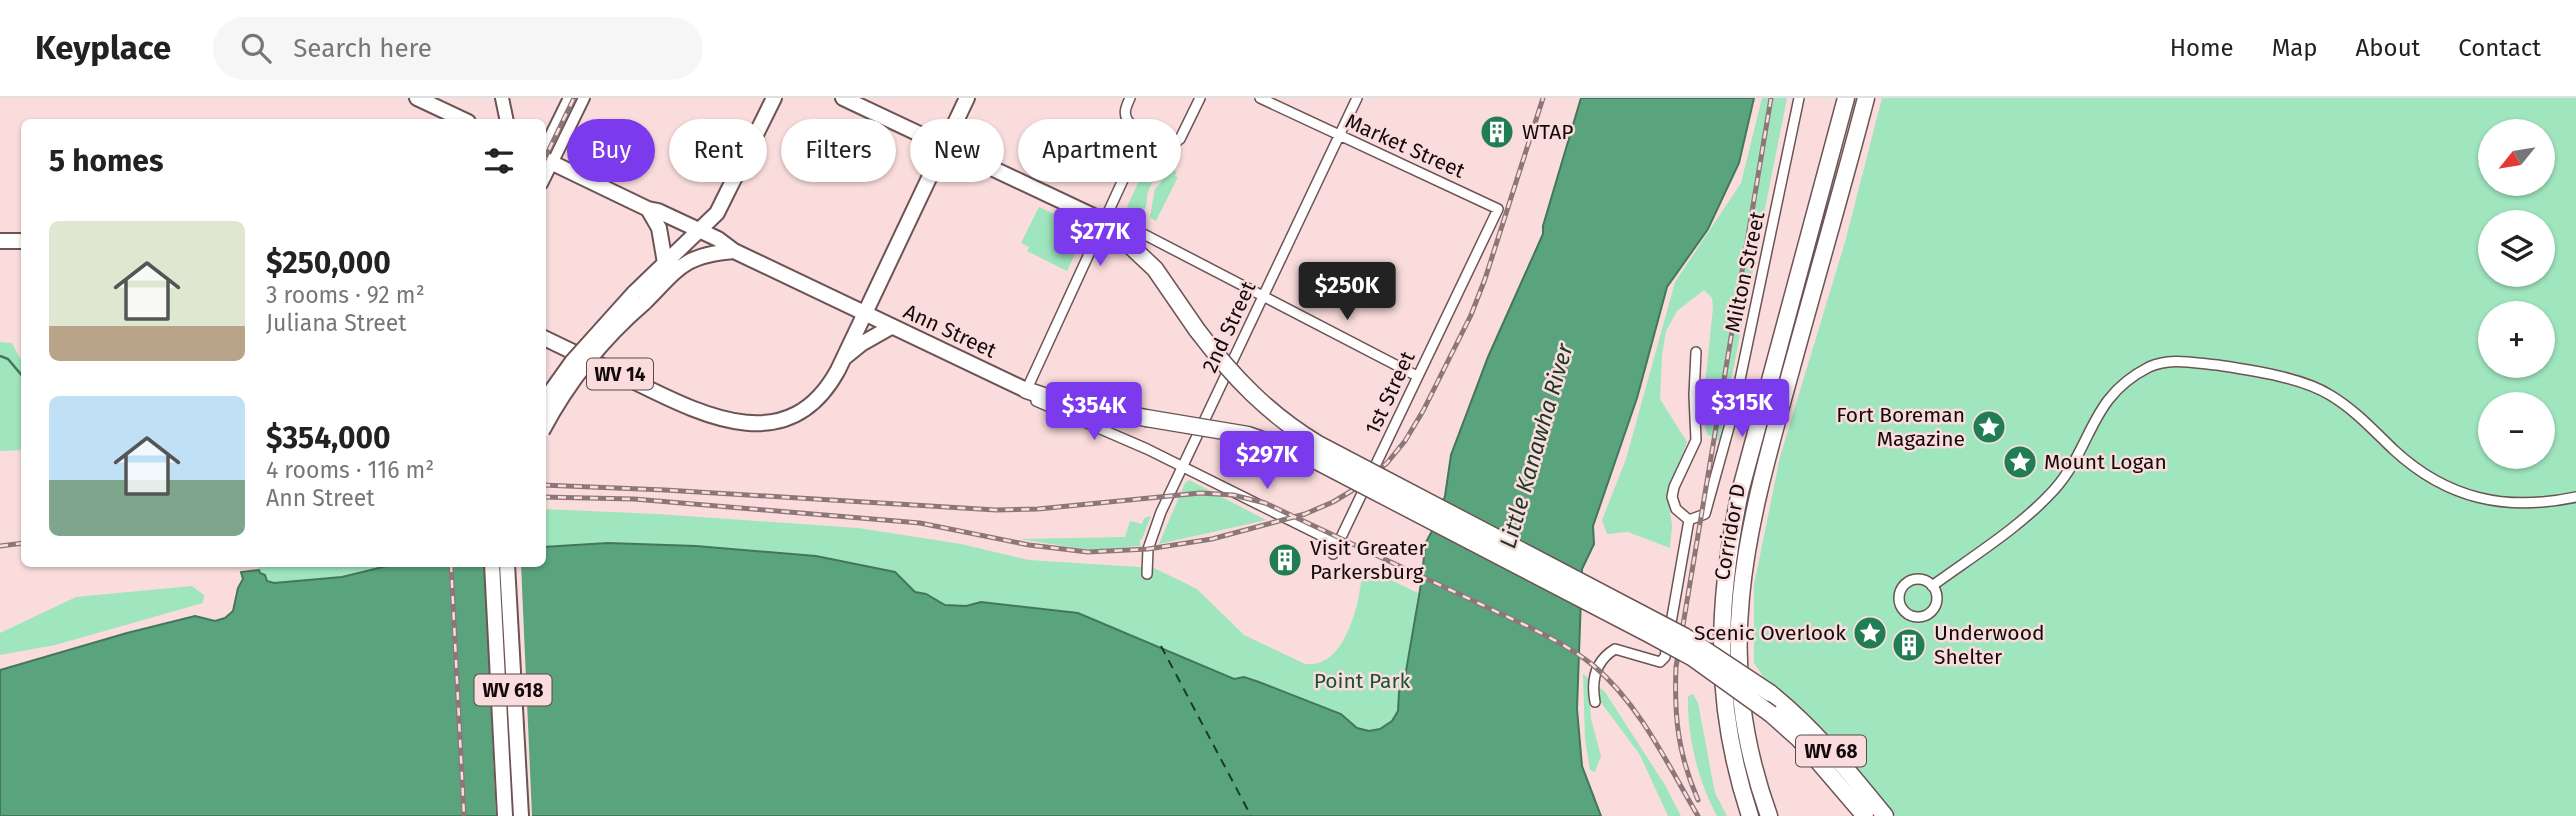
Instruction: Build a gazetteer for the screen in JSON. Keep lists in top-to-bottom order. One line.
{"streets":{"highway":["Corridor D","WV 68"],"main road":["Ann Street","WV 14","WV 618"],"street":["Market Street","Milton Street","2nd Street","1st Street"]},"crossings":[["Market Street","2nd Street"],["Market Street","1st Street"],["2nd Street","Ann Street"],["Ann Street","WV 14"],["Ann Street","1st Street"],["Ann Street","WV 68"]],"water":["Little Kanawha River"],"parks":["Point Park"],"places":{"building":["WTAP","Visit Greater Parkersburg","Underwood Shelter"],"place":["Fort Boreman Magazine","Mount Logan","Scenic Overlook"]},"north":"bottom left","page":{"header":"Keyplace","search":"Search here","nav":["Home","Map","About","Contact"],"map_buttons":["+","−"],"chip":["Buy","Rent","Filters","New","Apartment"],"heading":"5 homes","list":[{"name":"$250,000","note":"3 rooms · 92 m² · Juliana Street"},{"name":"$354,000","note":"4 rooms · 116 m² · Ann Street"}],"price":["$277K","$250K","$315K","$354K","$297K"]}}
